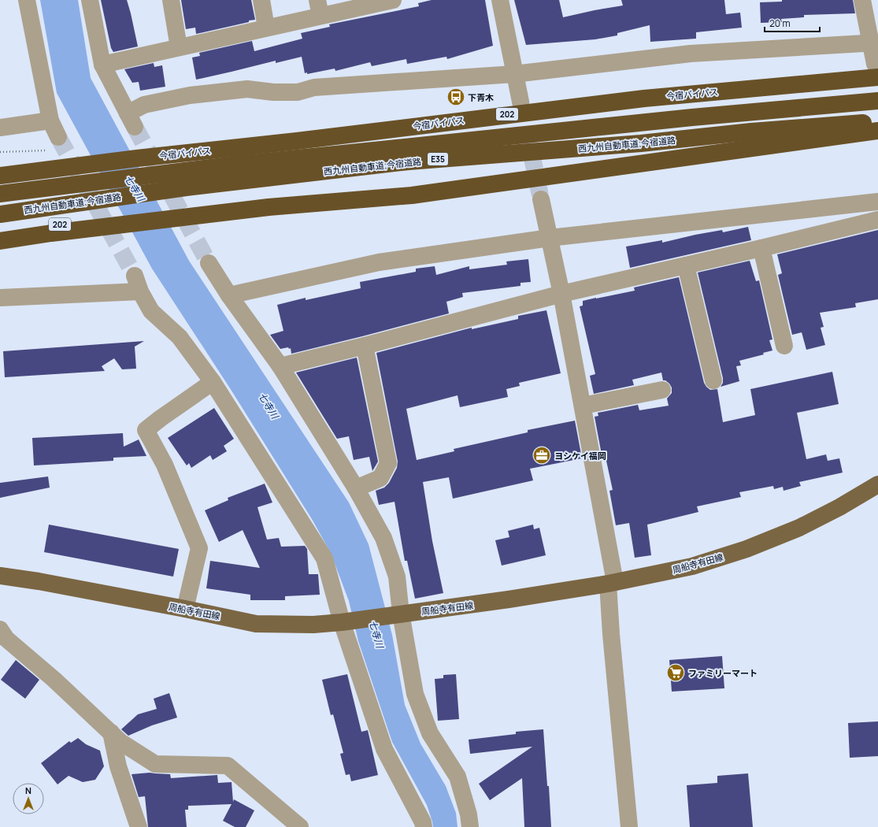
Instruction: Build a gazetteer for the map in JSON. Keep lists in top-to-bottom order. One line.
{"streets":{"highway":["今宿バイパス","202","西九州自動車道;今宿道路","E35"],"main road":["周船寺有田線"]},"water":["七寺川"],"places":{"bus stop":["下青木"],"office":["ヨシケイ福岡"],"supermarket":["ファミリーマート"]},"scale_bar":"20 m","north":"top"}
